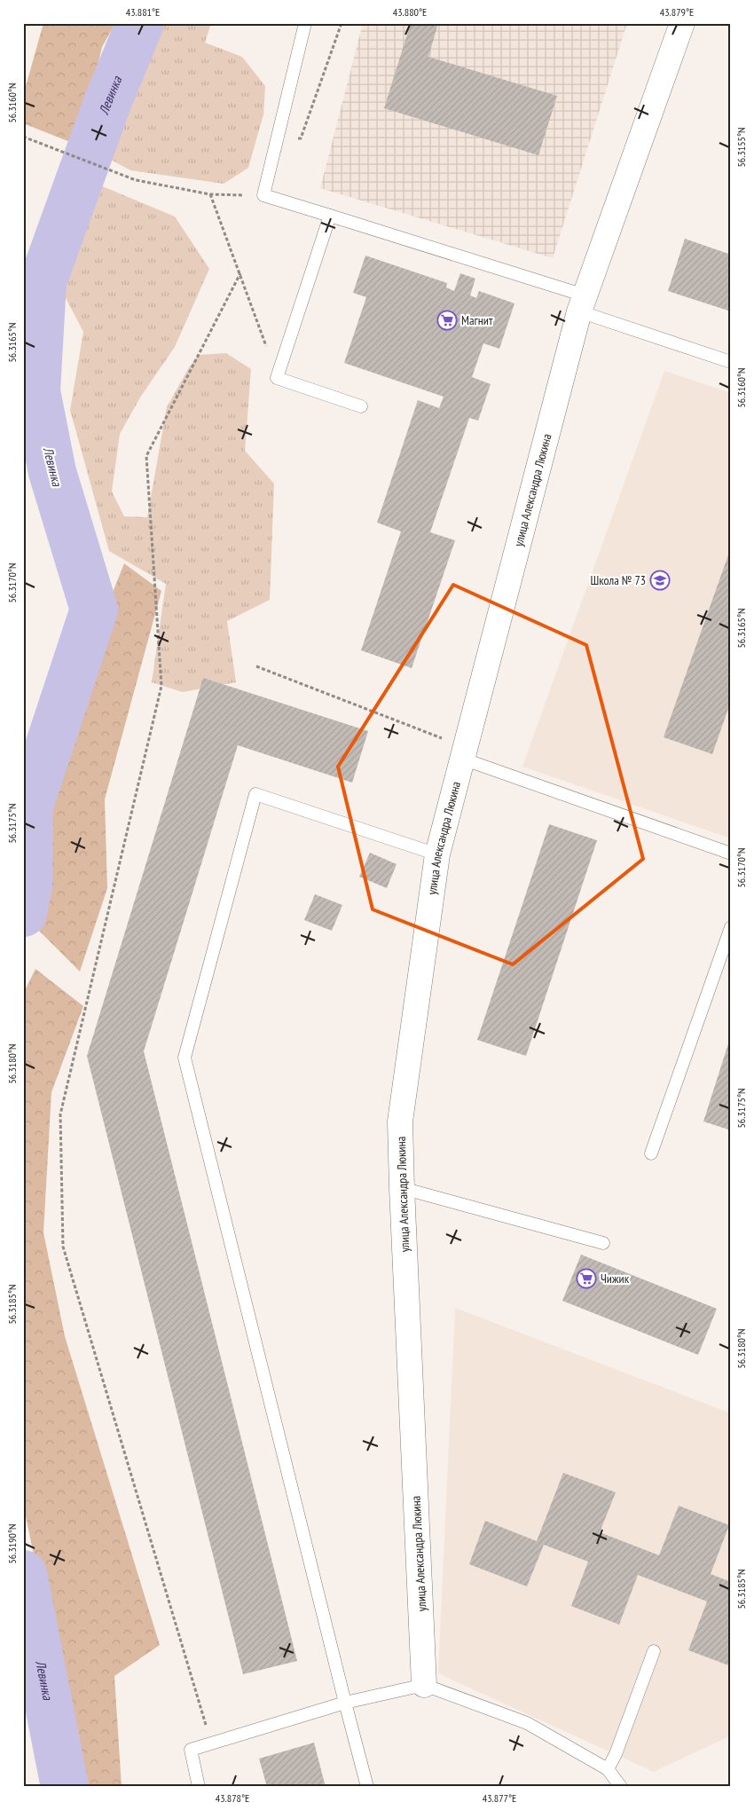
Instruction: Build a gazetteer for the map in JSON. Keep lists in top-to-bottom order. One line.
{"streets":{"street":["улица Александра Люкина"]},"water":["Левинка"],"places":{"supermarket":["Магнит","Чижик"],"school or university":["Школа № 73"]},"coordinates":["43.881°E","43.880°E","43.879°E","56.3160°N","56.3155°N","56.3165°N","56.3170°N","56.3175°N","56.3180°N","56.3185°N","56.3190°N","43.878°E","43.877°E"]}
